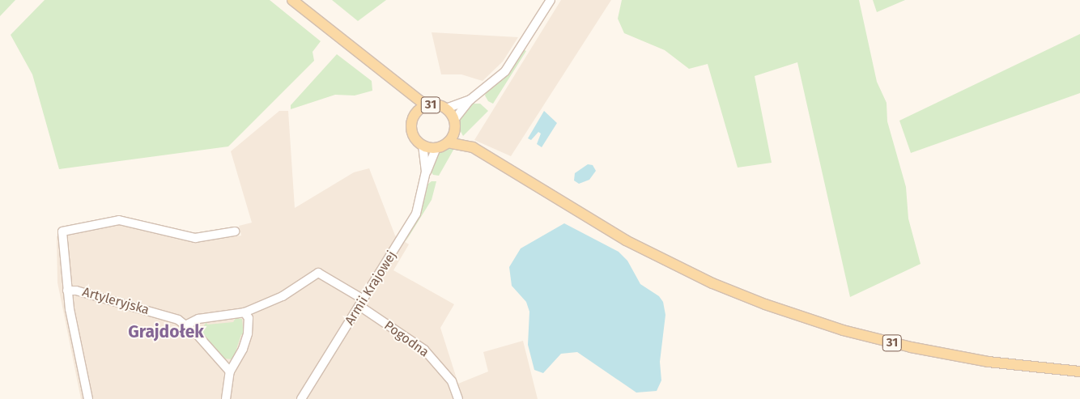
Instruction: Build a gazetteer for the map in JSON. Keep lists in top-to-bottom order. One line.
{"streets":{"main road":["31"],"street":["Armii Krajowej","Artyleryjska","Pogodna"]},"crossings":[["31","Armii Krajowej"],["Armii Krajowej","Pogodna"]],"districts":["Grajdołek"]}
